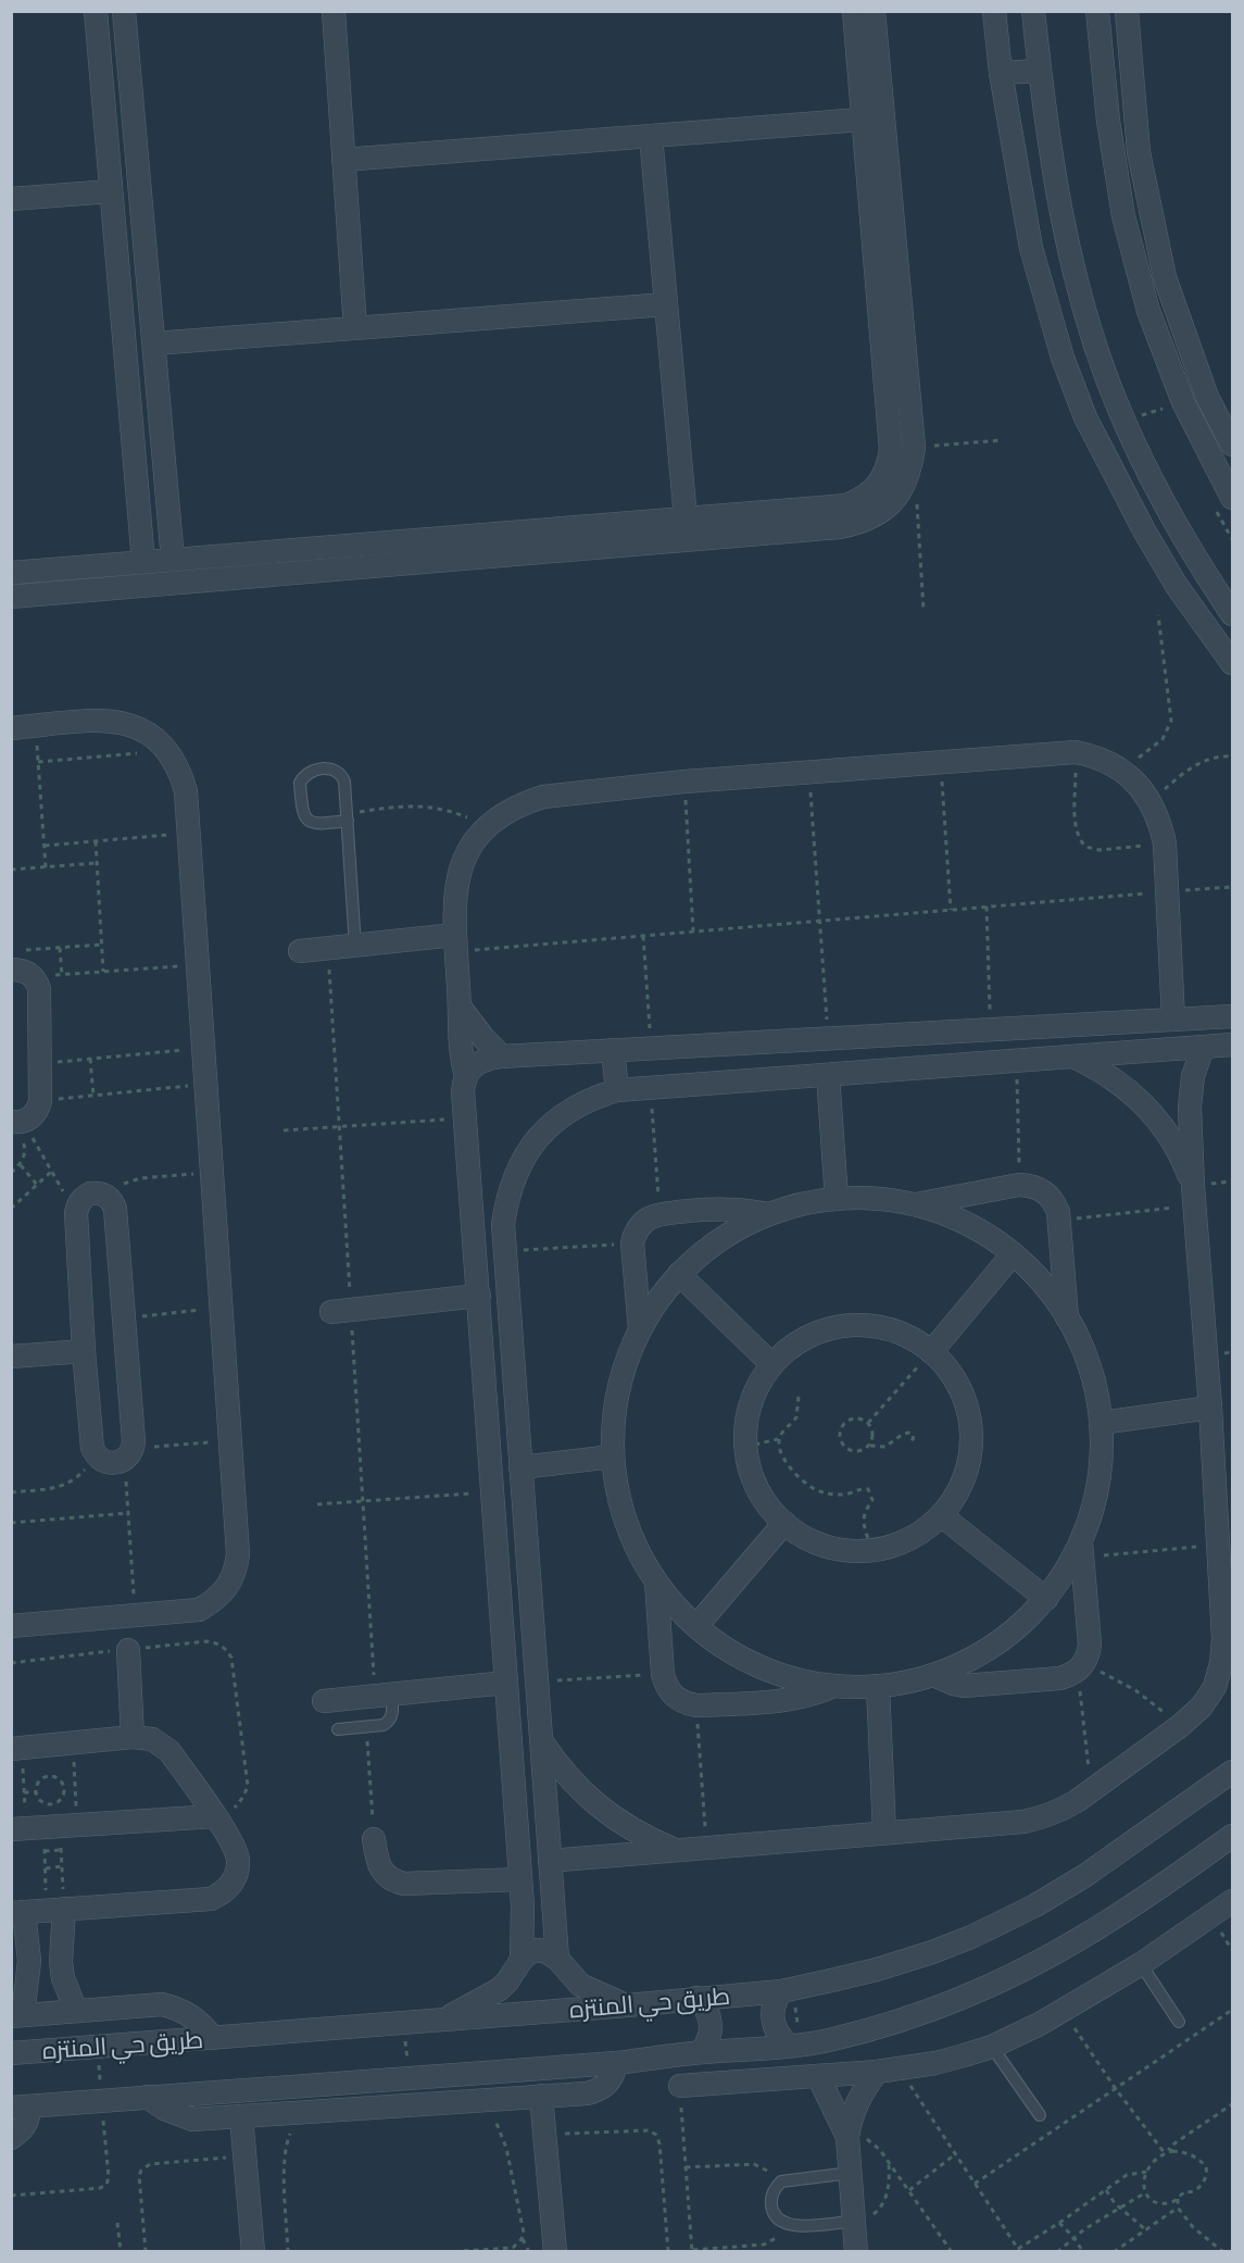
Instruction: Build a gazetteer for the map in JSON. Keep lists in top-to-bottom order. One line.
{"streets":{"street":["طريق حي المنتزه"]}}
